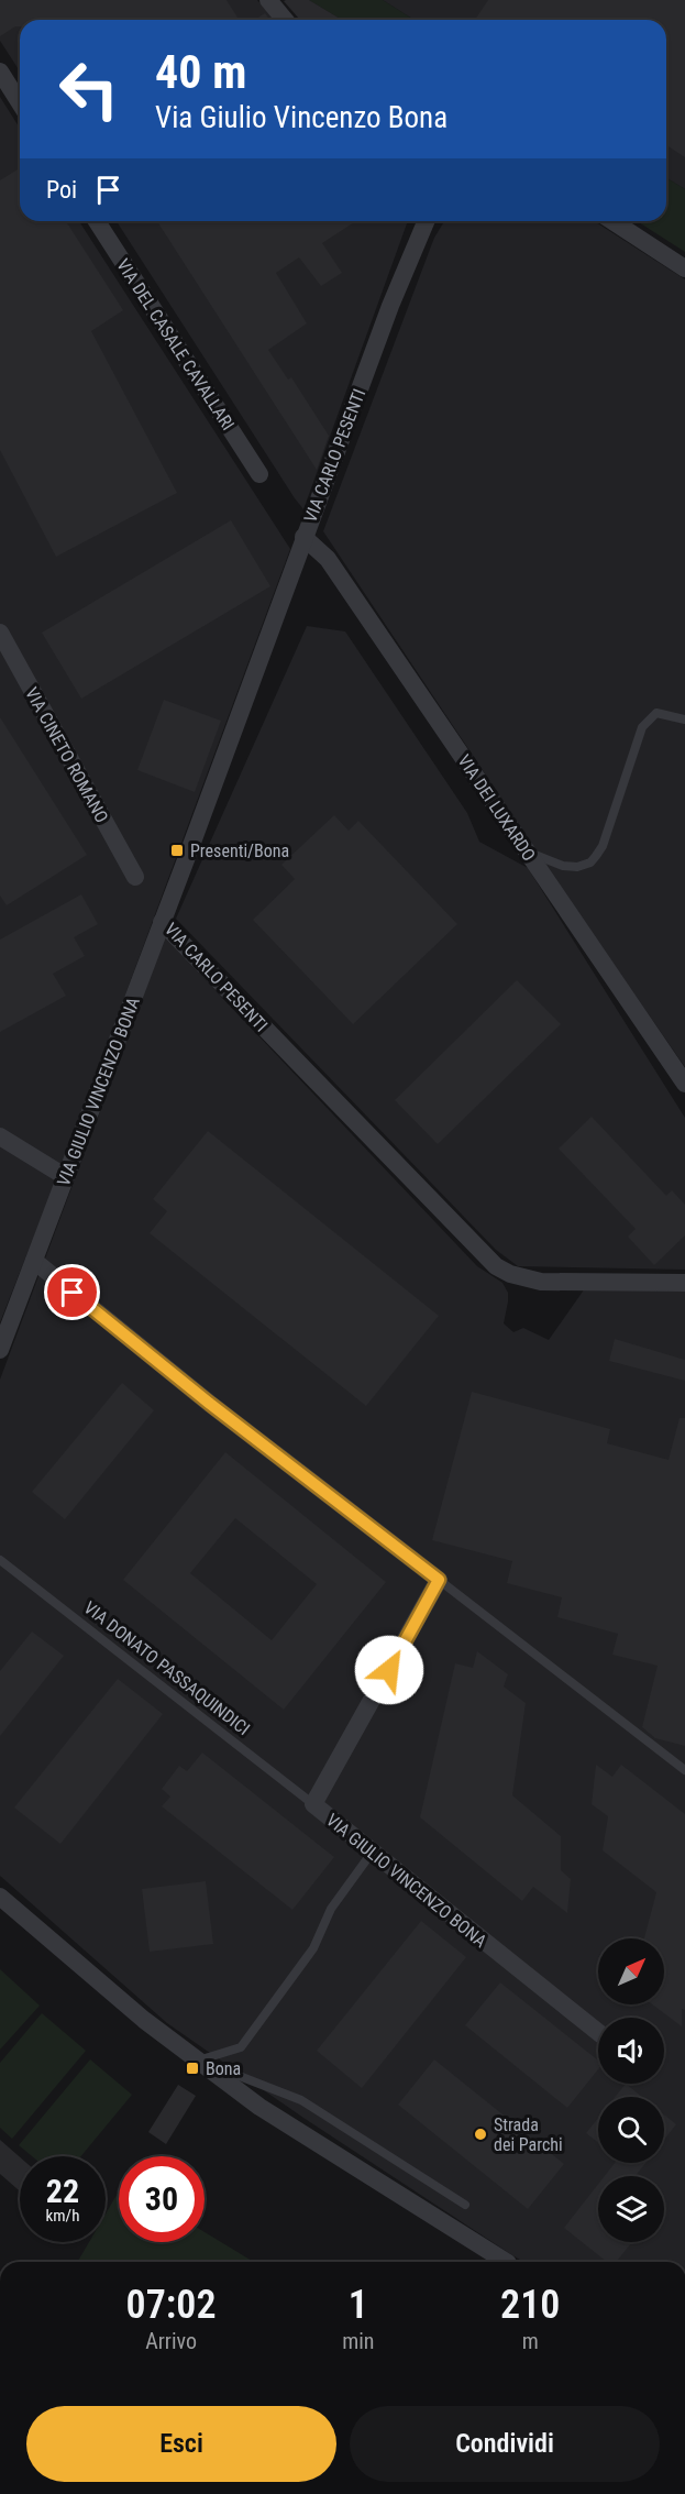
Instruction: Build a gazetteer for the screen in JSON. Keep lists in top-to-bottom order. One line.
{"streets":{"street":["VIA DEL CASALE CAVALLARI","VIA CARLO PESENTI","VIA CINETO ROMANO","VIA DEI LUXARDO","VIA GIULIO VINCENZO BONA"],"lane":["VIA DONATO PASSAQUINDICI"]},"crossings":[["VIA CARLO PESENTI","VIA DEI LUXARDO"],["VIA CARLO PESENTI","VIA GIULIO VINCENZO BONA"],["VIA GIULIO VINCENZO BONA","VIA DONATO PASSAQUINDICI"]],"places":{"transit":["Presenti/Bona","Bona"],"other":["Strada dei Parchi"]},"north":"top right","page":{"turn":["40 m","Via Giulio Vincenzo Bona"],"then":"Poi","speed":"22 km/h","limit":"30","eta":["07:02","Arrivo","1","min","210","m"],"buttons":["Esci","Condividi"]}}
